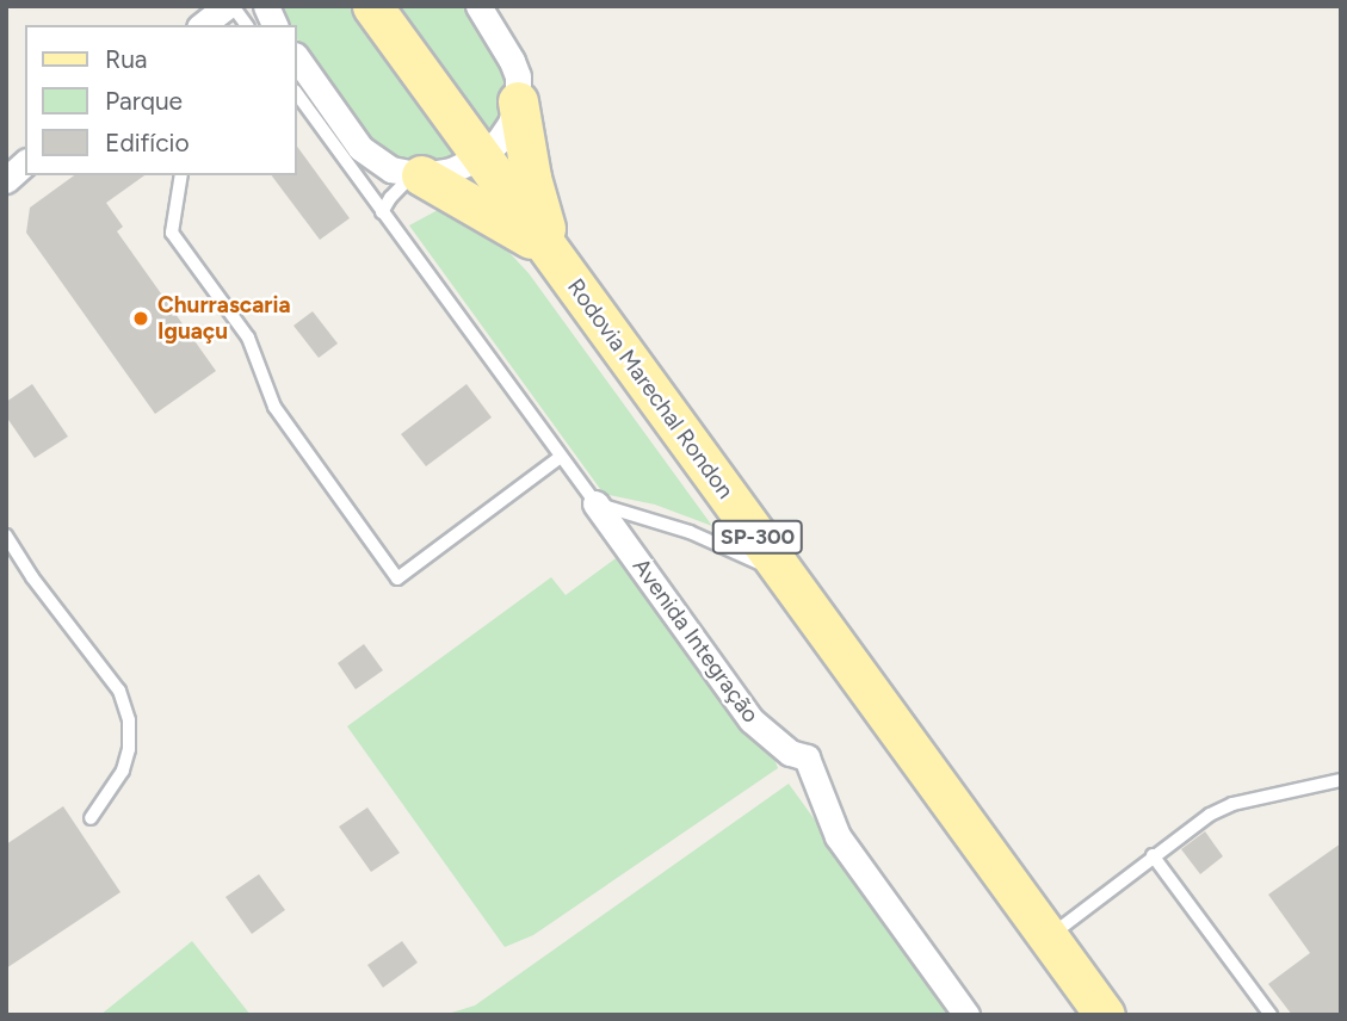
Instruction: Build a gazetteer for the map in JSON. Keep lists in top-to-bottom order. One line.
{"streets":{"main road":["Rodovia Marechal Rondon","SP-300"],"street":["Avenida Integração"]},"places":["Churrascaria Iguaçu"],"legend":["Rua","Parque","Edifício"]}
